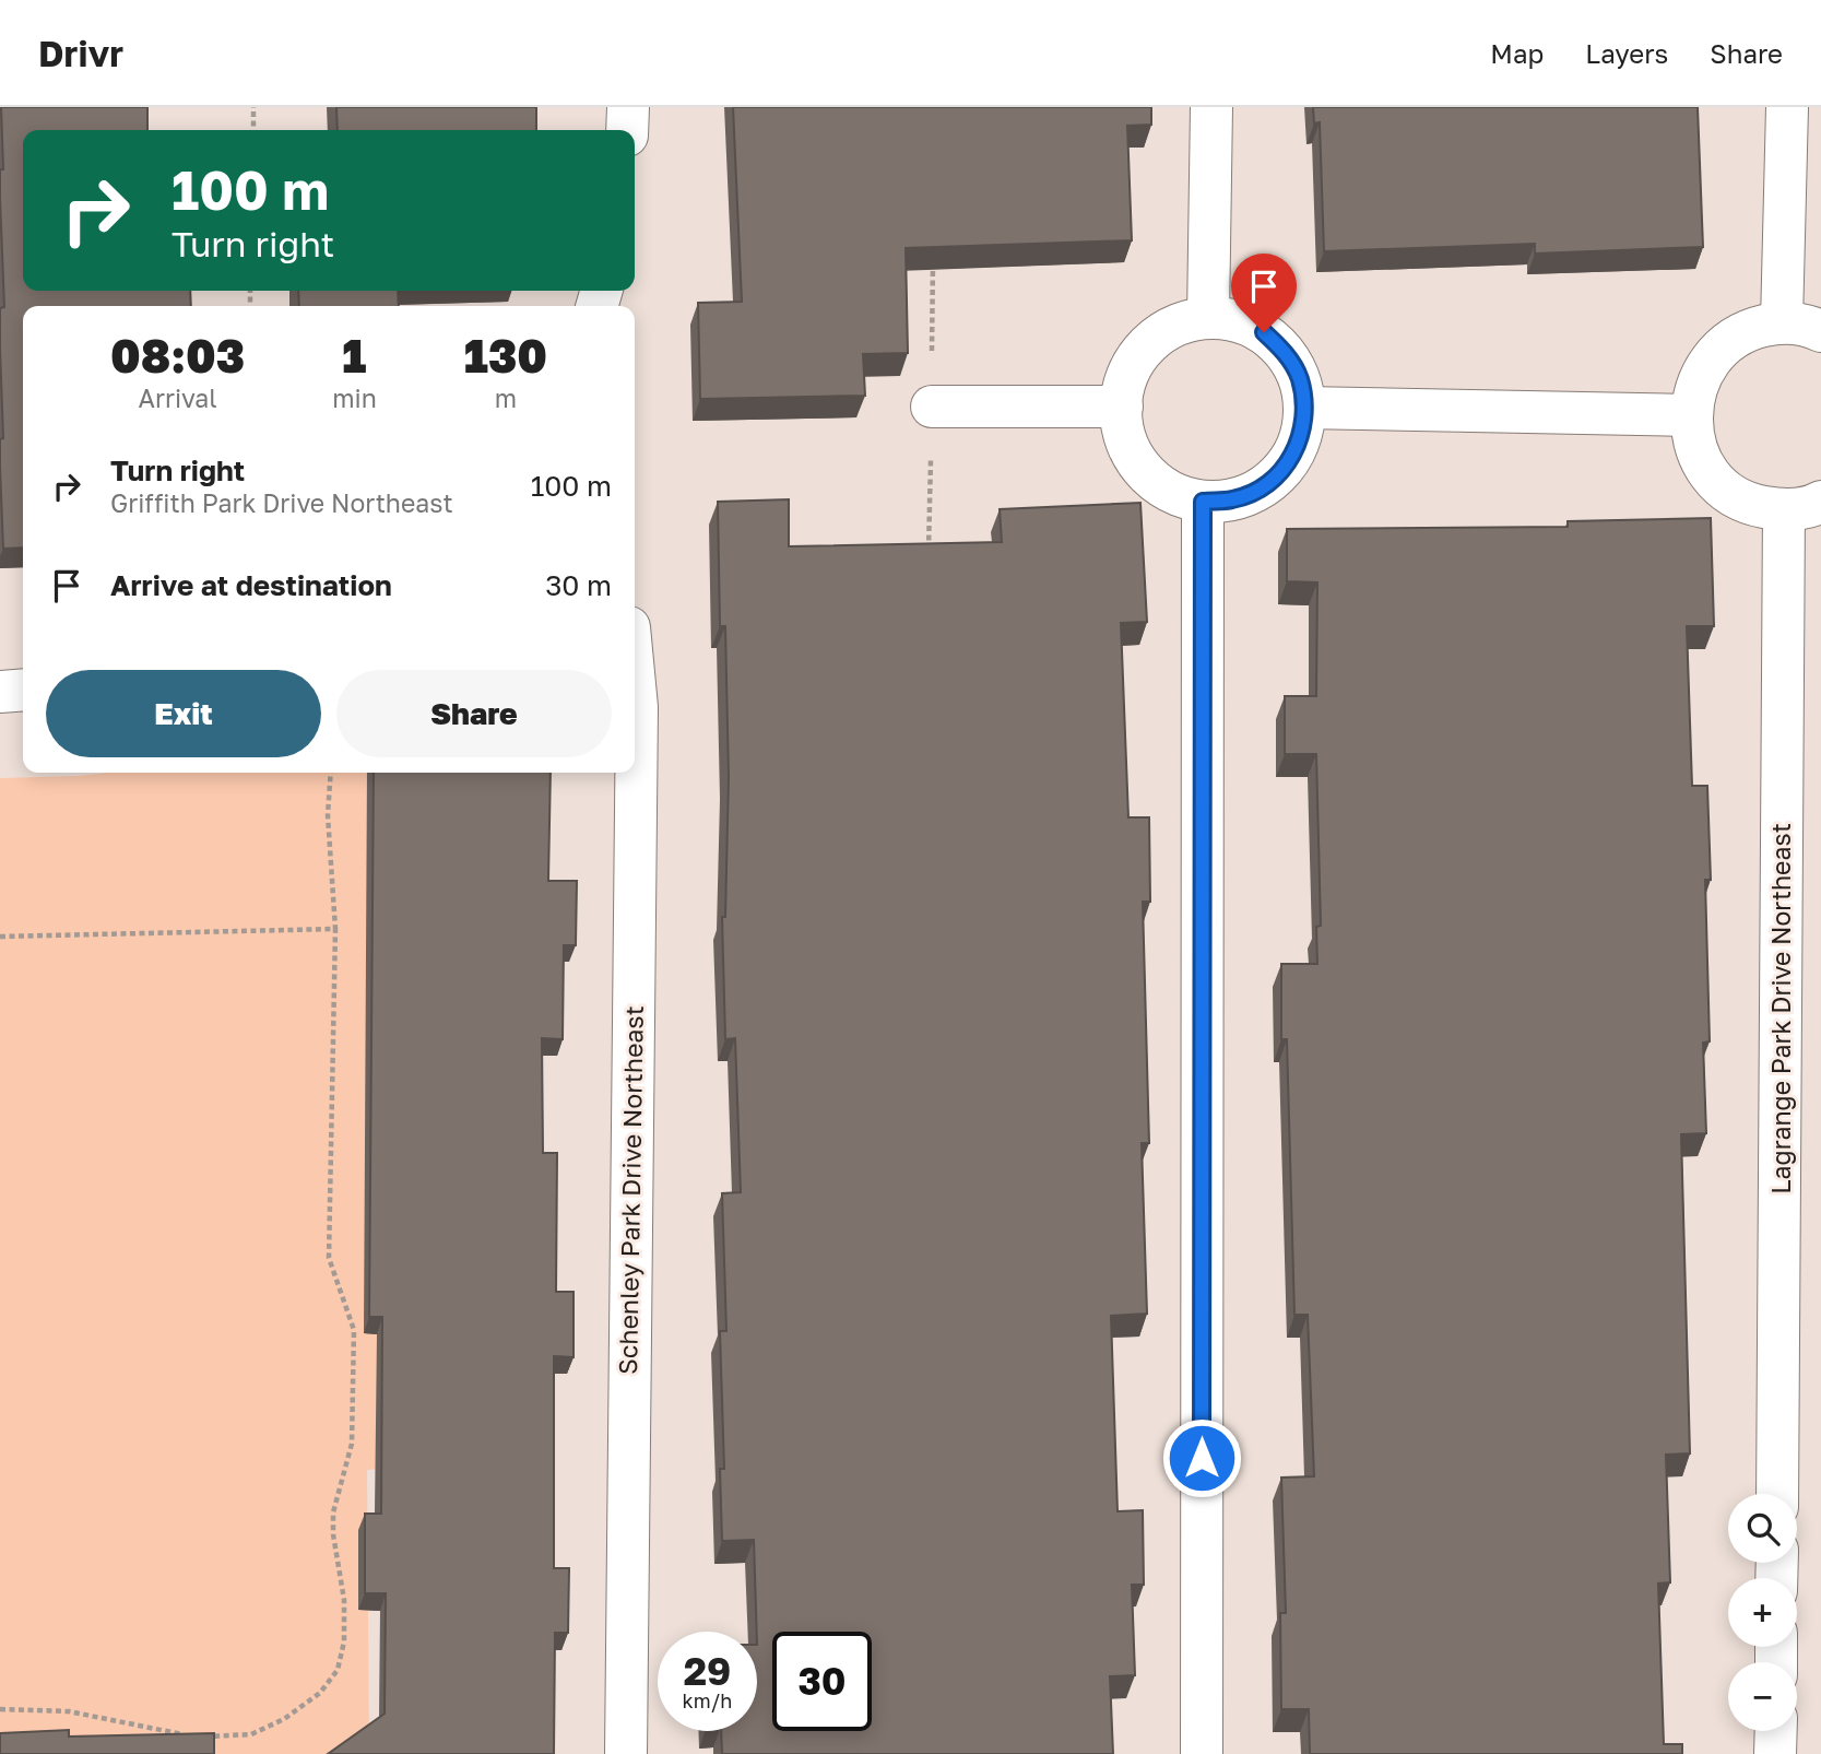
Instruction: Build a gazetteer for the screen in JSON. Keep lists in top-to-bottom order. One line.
{"streets":{"street":["Lagrange Park Drive Northeast","Schenley Park Drive Northeast"]},"page":{"header":"Drivr","nav":["Map","Layers","Share"],"turn":["100 m","Turn right"],"eta":["08:03","Arrival","1","min","130","m"],"list":[{"name":"Turn right","note":"Griffith Park Drive Northeast","value":"100 m"},{"name":"Arrive at destination","value":"30 m"}],"buttons":["Exit","Share"],"map_buttons":["+","−"],"speed":"29 km/h","limit":"30"}}
